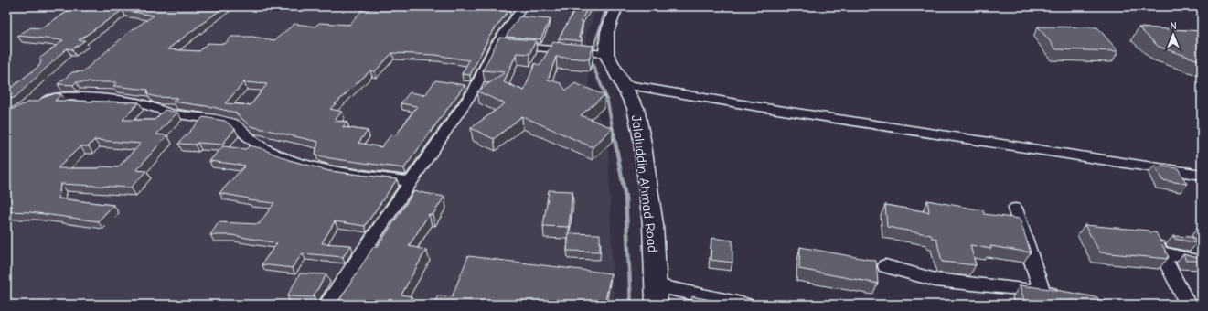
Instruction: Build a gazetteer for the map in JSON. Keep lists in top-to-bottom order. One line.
{"streets":{"street":["Jalaluddin Ahmad Road"]},"north":"top"}
